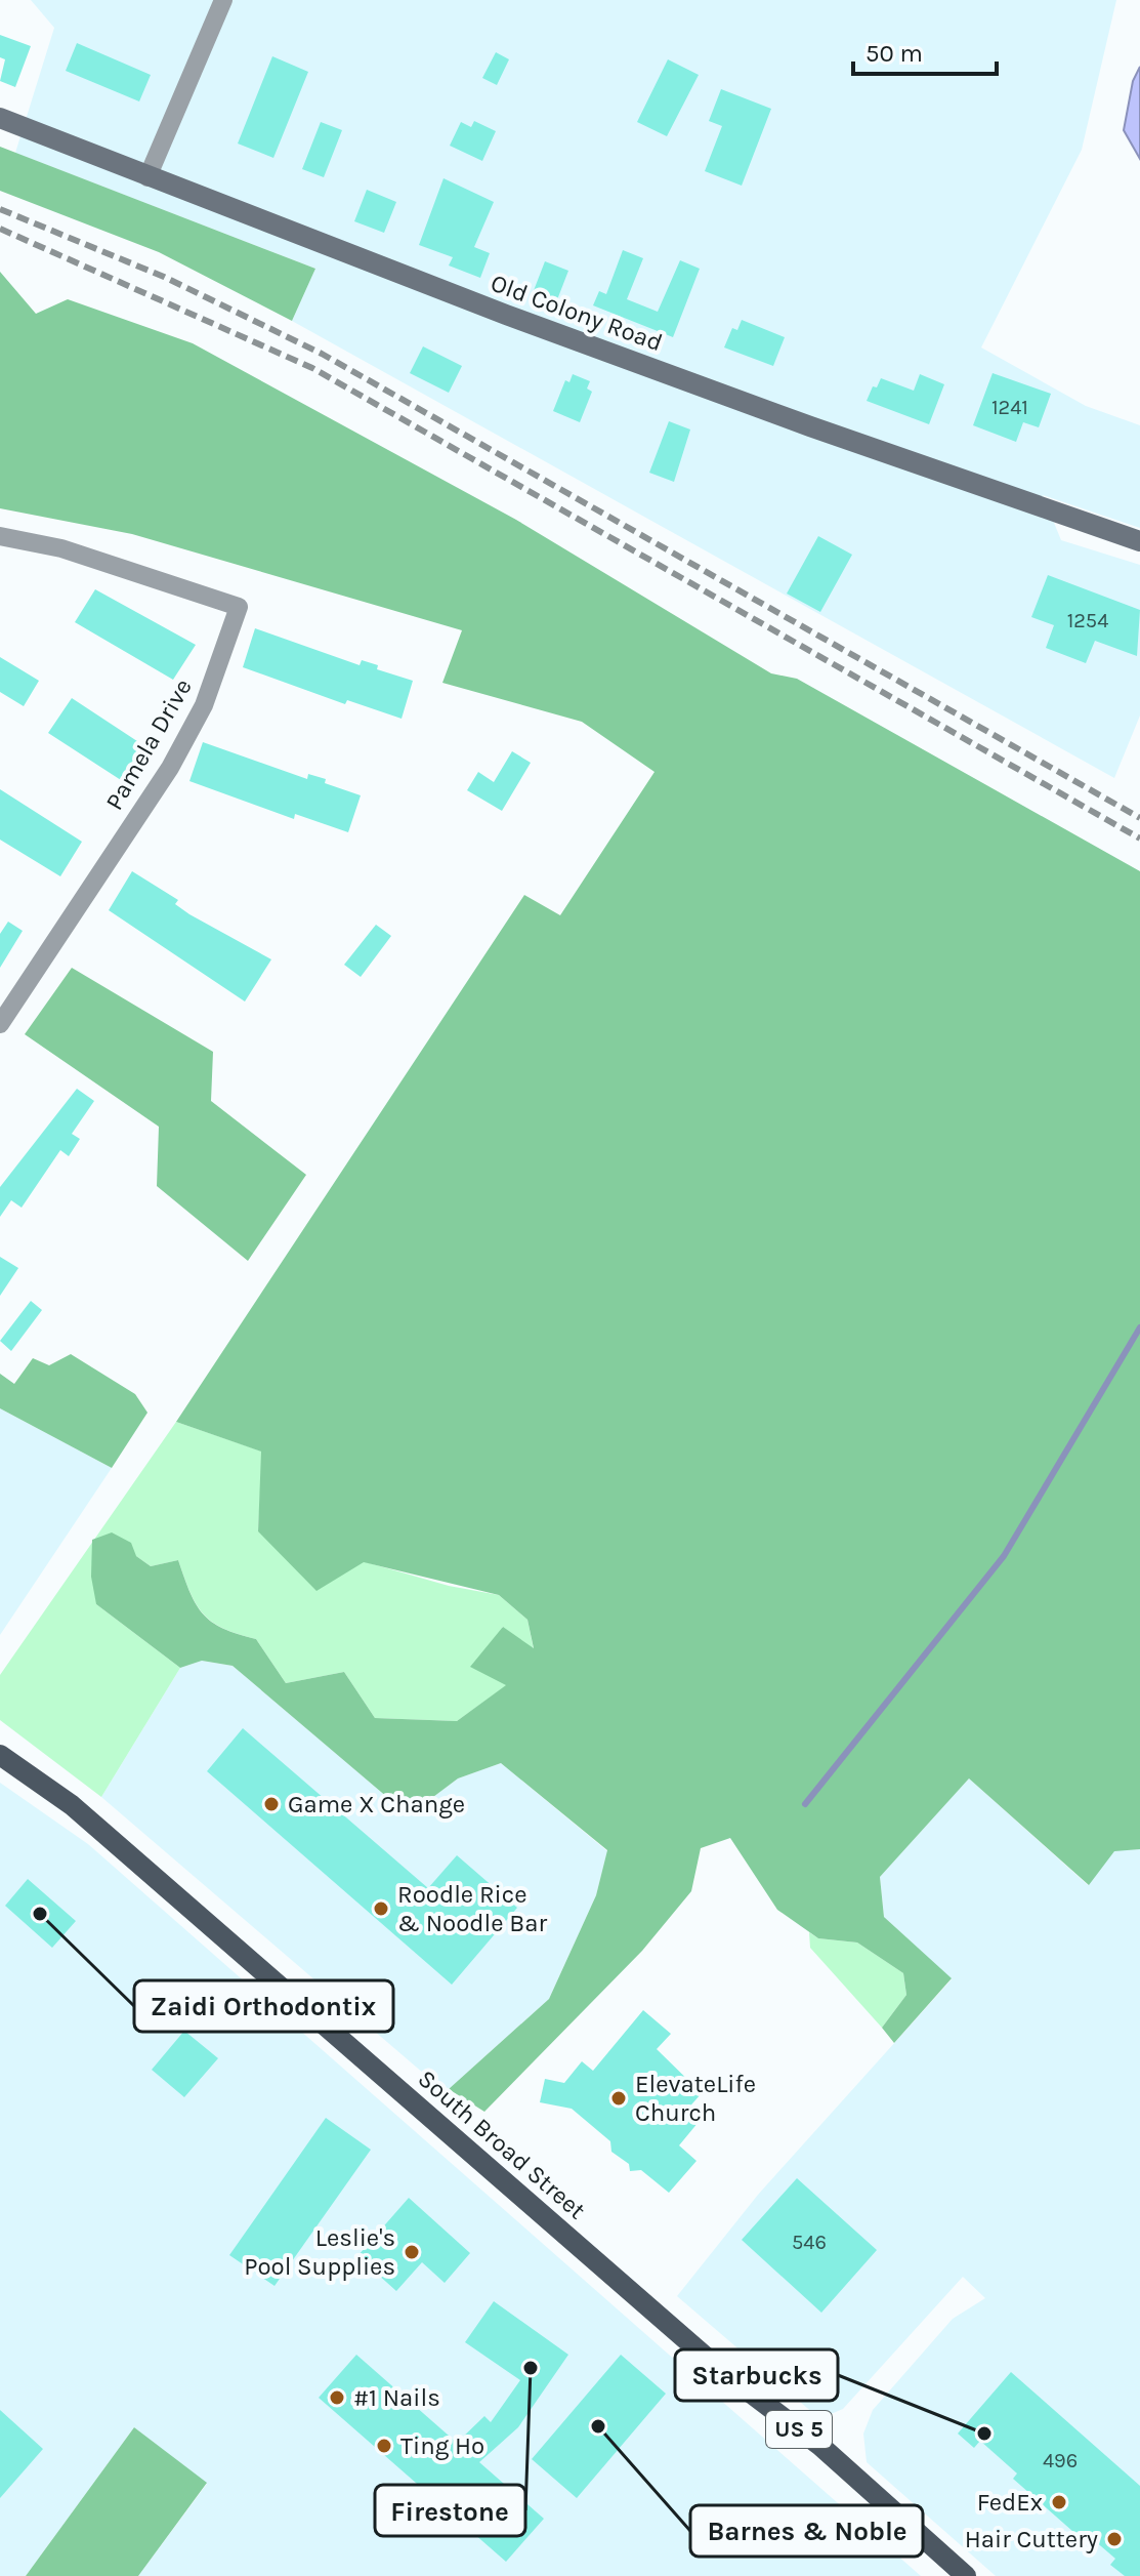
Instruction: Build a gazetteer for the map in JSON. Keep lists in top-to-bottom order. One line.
{"streets":{"main road":["Old Colony Road","South Broad Street","US 5"],"street":["Pamela Drive"]},"places":["Game X Change","Roodle Rice & Noodle Bar","Zaidi Orthodontix","ElevateLife Church","Leslie's Pool Supplies","Firestone","#1 Nails","Barnes & Noble","Starbucks","Ting Ho","FedEx","Hair Cuttery"],"house_numbers":["1241","1254","546","496"],"scale_bar":"50 m"}
